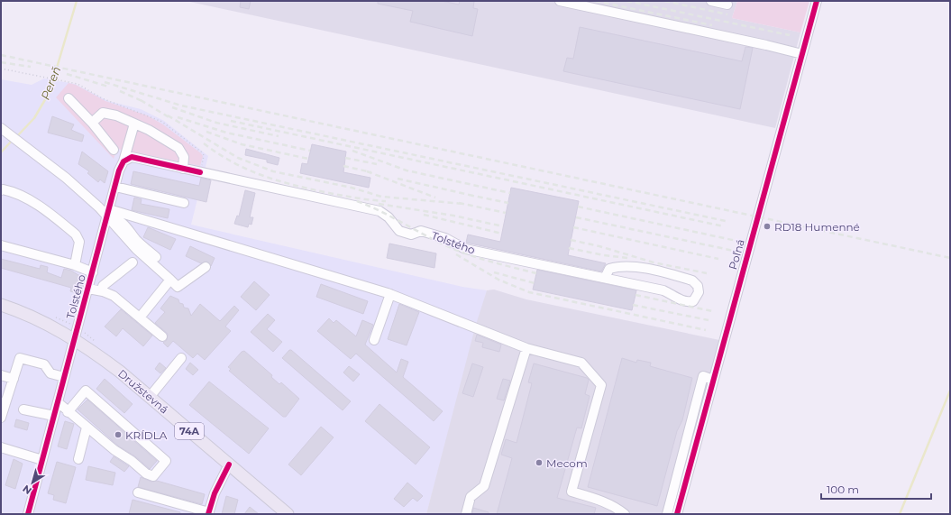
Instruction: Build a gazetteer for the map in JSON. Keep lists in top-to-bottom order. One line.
{"streets":{"main road":["Družstevná","74A"],"street":["Tolstého","Poľná"]},"crossings":[["Tolstého","Družstevná"]],"water":["Pereň"],"places":["RD18 Humenné","KRÍDLA","Mecom"],"scale_bar":"100 m","north":"bottom left"}
